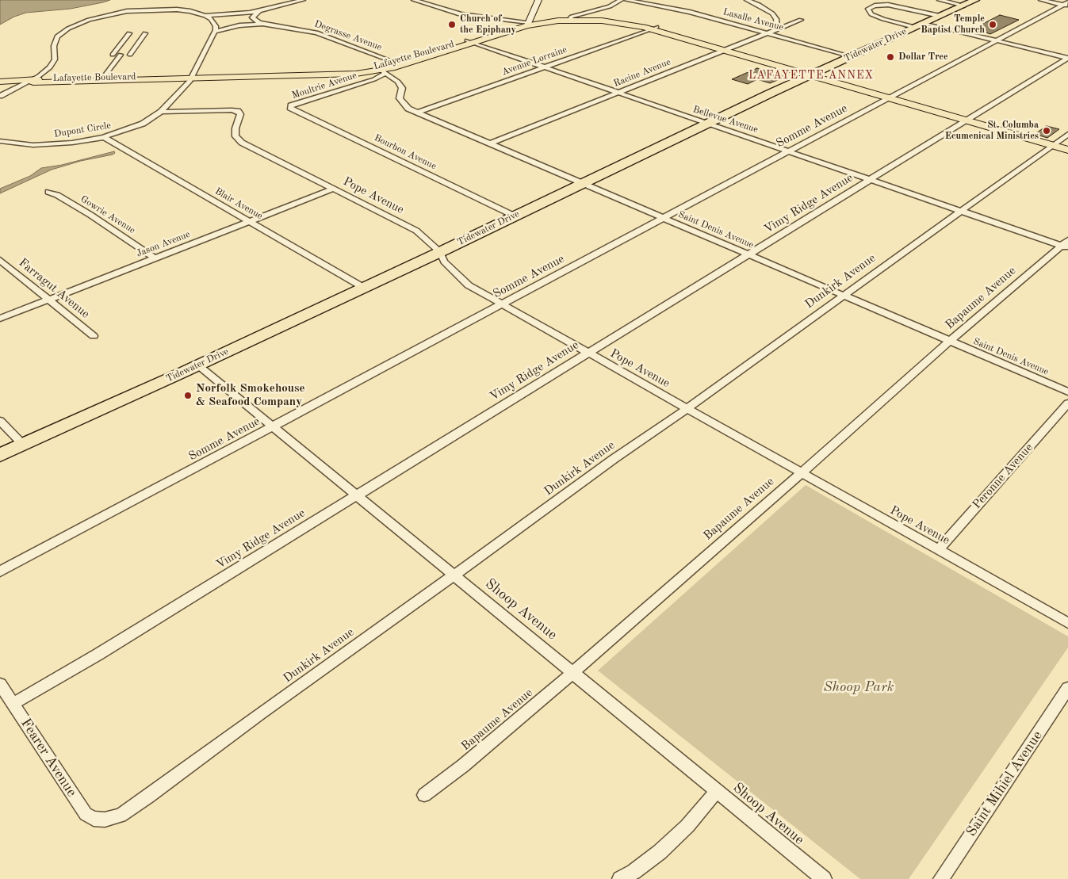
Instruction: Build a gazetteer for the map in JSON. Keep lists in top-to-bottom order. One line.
{"streets":{"highway":["Tidewater Drive"],"main road":["Lafayette Boulevard"],"street":["Lasalle Avenue","Degrasse Avenue","Avenue Lorraine","Racine Avenue","Moultrie Avenue","Bellevue Avenue","Somme Avenue","Dupont Circle","Bourbon Avenue","Pope Avenue","Blair Avenue","Vimy Ridge Avenue","Gowrie Avenue","Saint Denis Avenue","Jason Avenue","Dunkirk Avenue","Farragut Avenue","Bapaume Avenue","Peronne Avenue","Shoop Avenue","Fearer Avenue","Saint Mihiel Avenue"]},"crossings":[["Lasalle Avenue","Tidewater Drive"],["Lasalle Avenue","Racine Avenue"],["Degrasse Avenue","Lafayette Boulevard"],["Degrasse Avenue","Dupont Circle"],["Tidewater Drive","Lafayette Boulevard"],["Tidewater Drive","Bellevue Avenue"],["Tidewater Drive","Bourbon Avenue"],["Tidewater Drive","Pope Avenue"],["Tidewater Drive","Blair Avenue"],["Tidewater Drive","Saint Denis Avenue"],["Tidewater Drive","Shoop Avenue"],["Lafayette Boulevard","Avenue Lorraine"],["Lafayette Boulevard","Racine Avenue"],["Lafayette Boulevard","Moultrie Avenue"],["Lafayette Boulevard","Bellevue Avenue"],["Lafayette Boulevard","Somme Avenue"],["Lafayette Boulevard","Dupont Circle"],["Lafayette Boulevard","Vimy Ridge Avenue"],["Lafayette Boulevard","Saint Denis Avenue"],["Lafayette Boulevard","Dunkirk Avenue"],["Avenue Lorraine","Bellevue Avenue"],["Avenue Lorraine","Saint Denis Avenue"],["Racine Avenue","Bellevue Avenue"],["Racine Avenue","Saint Denis Avenue"],["Moultrie Avenue","Bourbon Avenue"],["Moultrie Avenue","Saint Denis Avenue"],["Bellevue Avenue","Somme Avenue"],["Bellevue Avenue","Vimy Ridge Avenue"],["Bellevue Avenue","Dunkirk Avenue"],["Bellevue Avenue","Bapaume Avenue"],["Somme Avenue","Pope Avenue"],["Somme Avenue","Saint Denis Avenue"],["Somme Avenue","Shoop Avenue"],["Dupont Circle","Pope Avenue"],["Dupont Circle","Blair Avenue"],["Pope Avenue","Vimy Ridge Avenue"],["Pope Avenue","Jason Avenue"],["Pope Avenue","Dunkirk Avenue"],["Pope Avenue","Bapaume Avenue"],["Pope Avenue","Peronne Avenue"],["Blair Avenue","Jason Avenue"],["Vimy Ridge Avenue","Saint Denis Avenue"],["Vimy Ridge Avenue","Shoop Avenue"],["Vimy Ridge Avenue","Fearer Avenue"],["Gowrie Avenue","Jason Avenue"],["Saint Denis Avenue","Dunkirk Avenue"],["Saint Denis Avenue","Bapaume Avenue"],["Jason Avenue","Farragut Avenue"],["Dunkirk Avenue","Shoop Avenue"],["Dunkirk Avenue","Fearer Avenue"],["Bapaume Avenue","Shoop Avenue"]],"districts":["LAFAYETTE ANNEX"],"parks":["Shoop Park"],"places":["Church of the Epiphany","Temple Baptist Church","Dollar Tree","St. Columba Ecumenical Ministries","Norfolk Smokehouse & Seafood Company"]}
